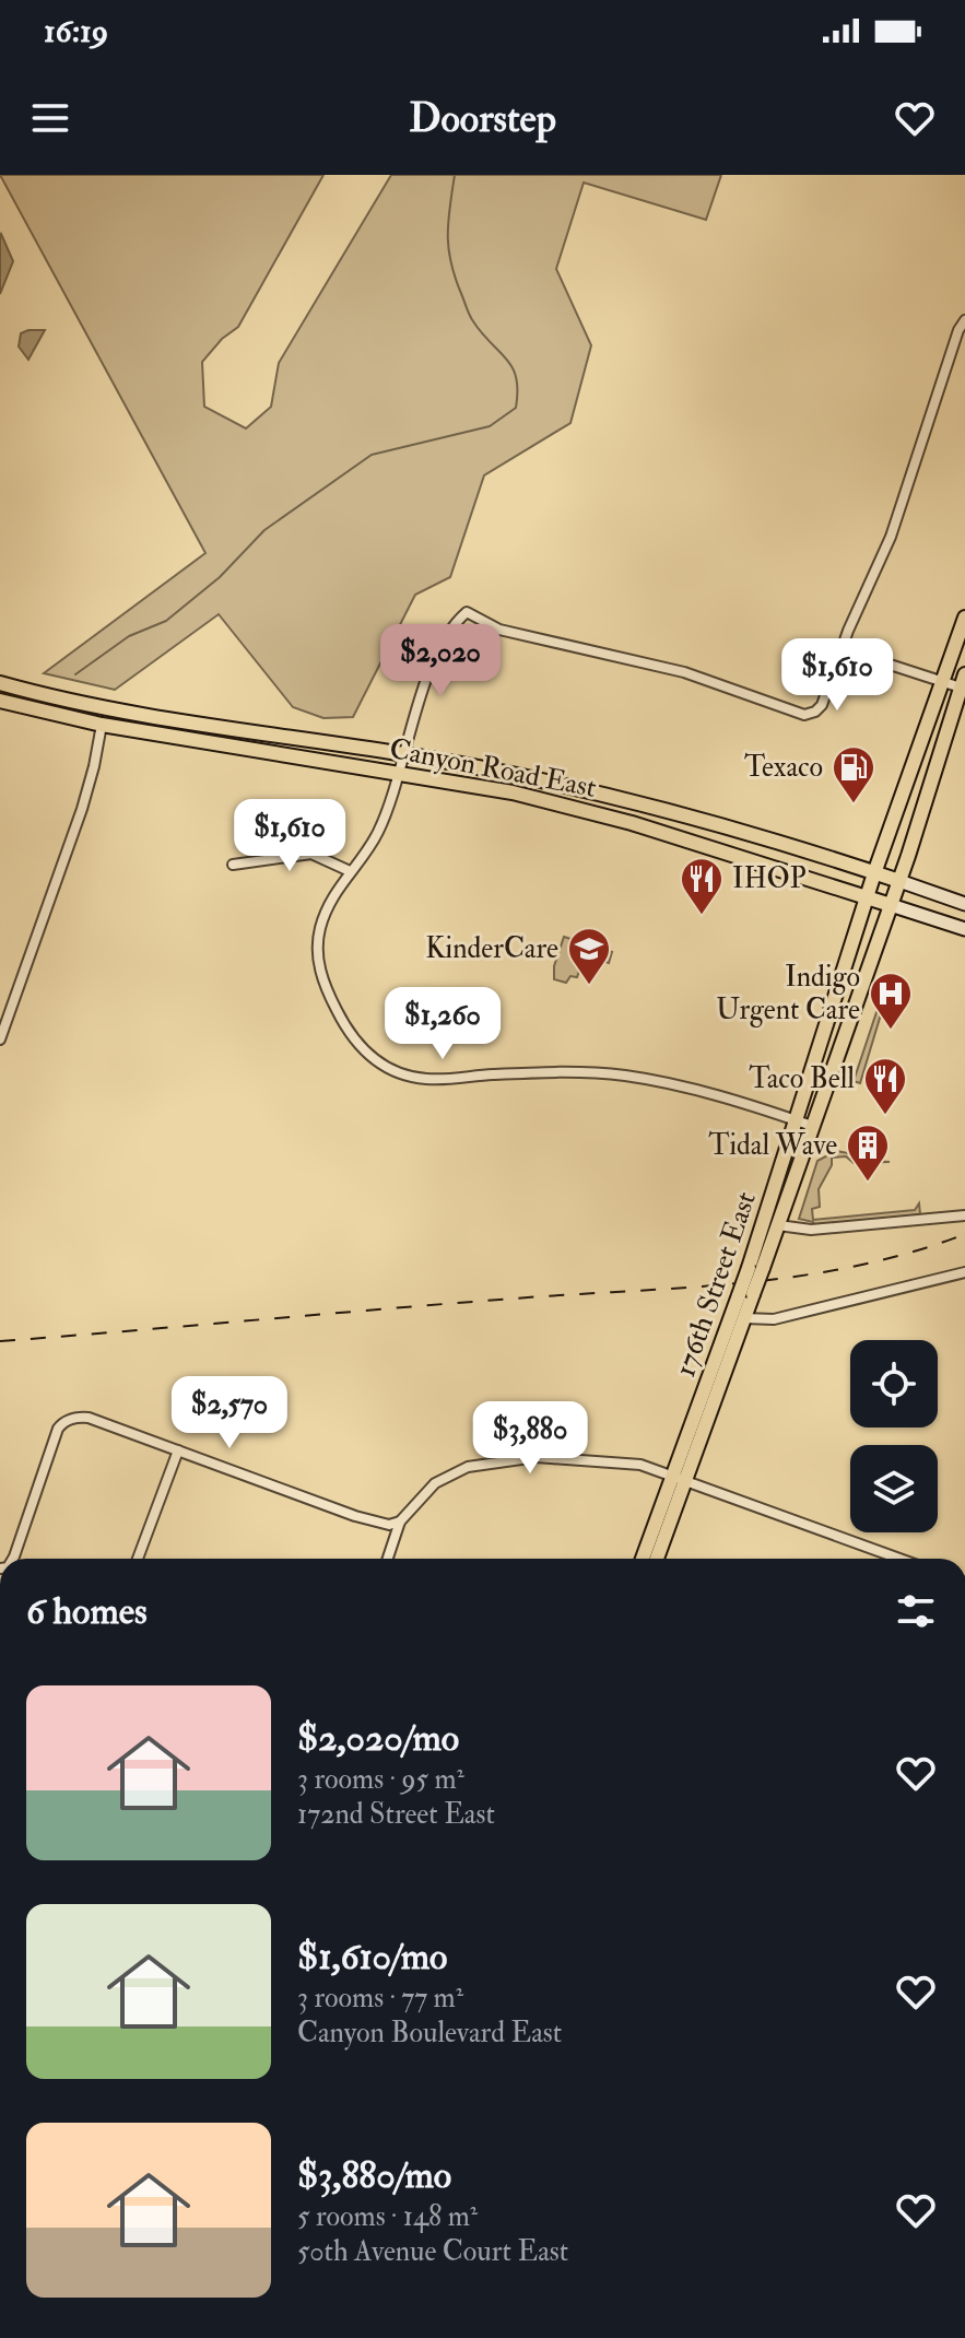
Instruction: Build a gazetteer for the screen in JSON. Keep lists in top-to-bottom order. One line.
{"streets":{"main road":["Canyon Road East","176th Street East"]},"crossings":[["Canyon Road East","176th Street East"]],"places":{"fuel station":["Texaco"],"restaurant":["IHOP","Taco Bell"],"school or university":["KinderCare"],"hospital":["Indigo Urgent Care"],"building":["Tidal Wave"]},"page":{"status":"16:19","header":"Doorstep","price":["$2,020","$1,610","$1,610","$1,260","$2,570","$3,880"],"heading":"6 homes","list":[{"name":"$2,020/mo","note":"3 rooms · 95 m² · 172nd Street East"},{"name":"$1,610/mo","note":"3 rooms · 77 m² · Canyon Boulevard East"},{"name":"$3,880/mo","note":"5 rooms · 148 m² · 50th Avenue Court East"}]}}
